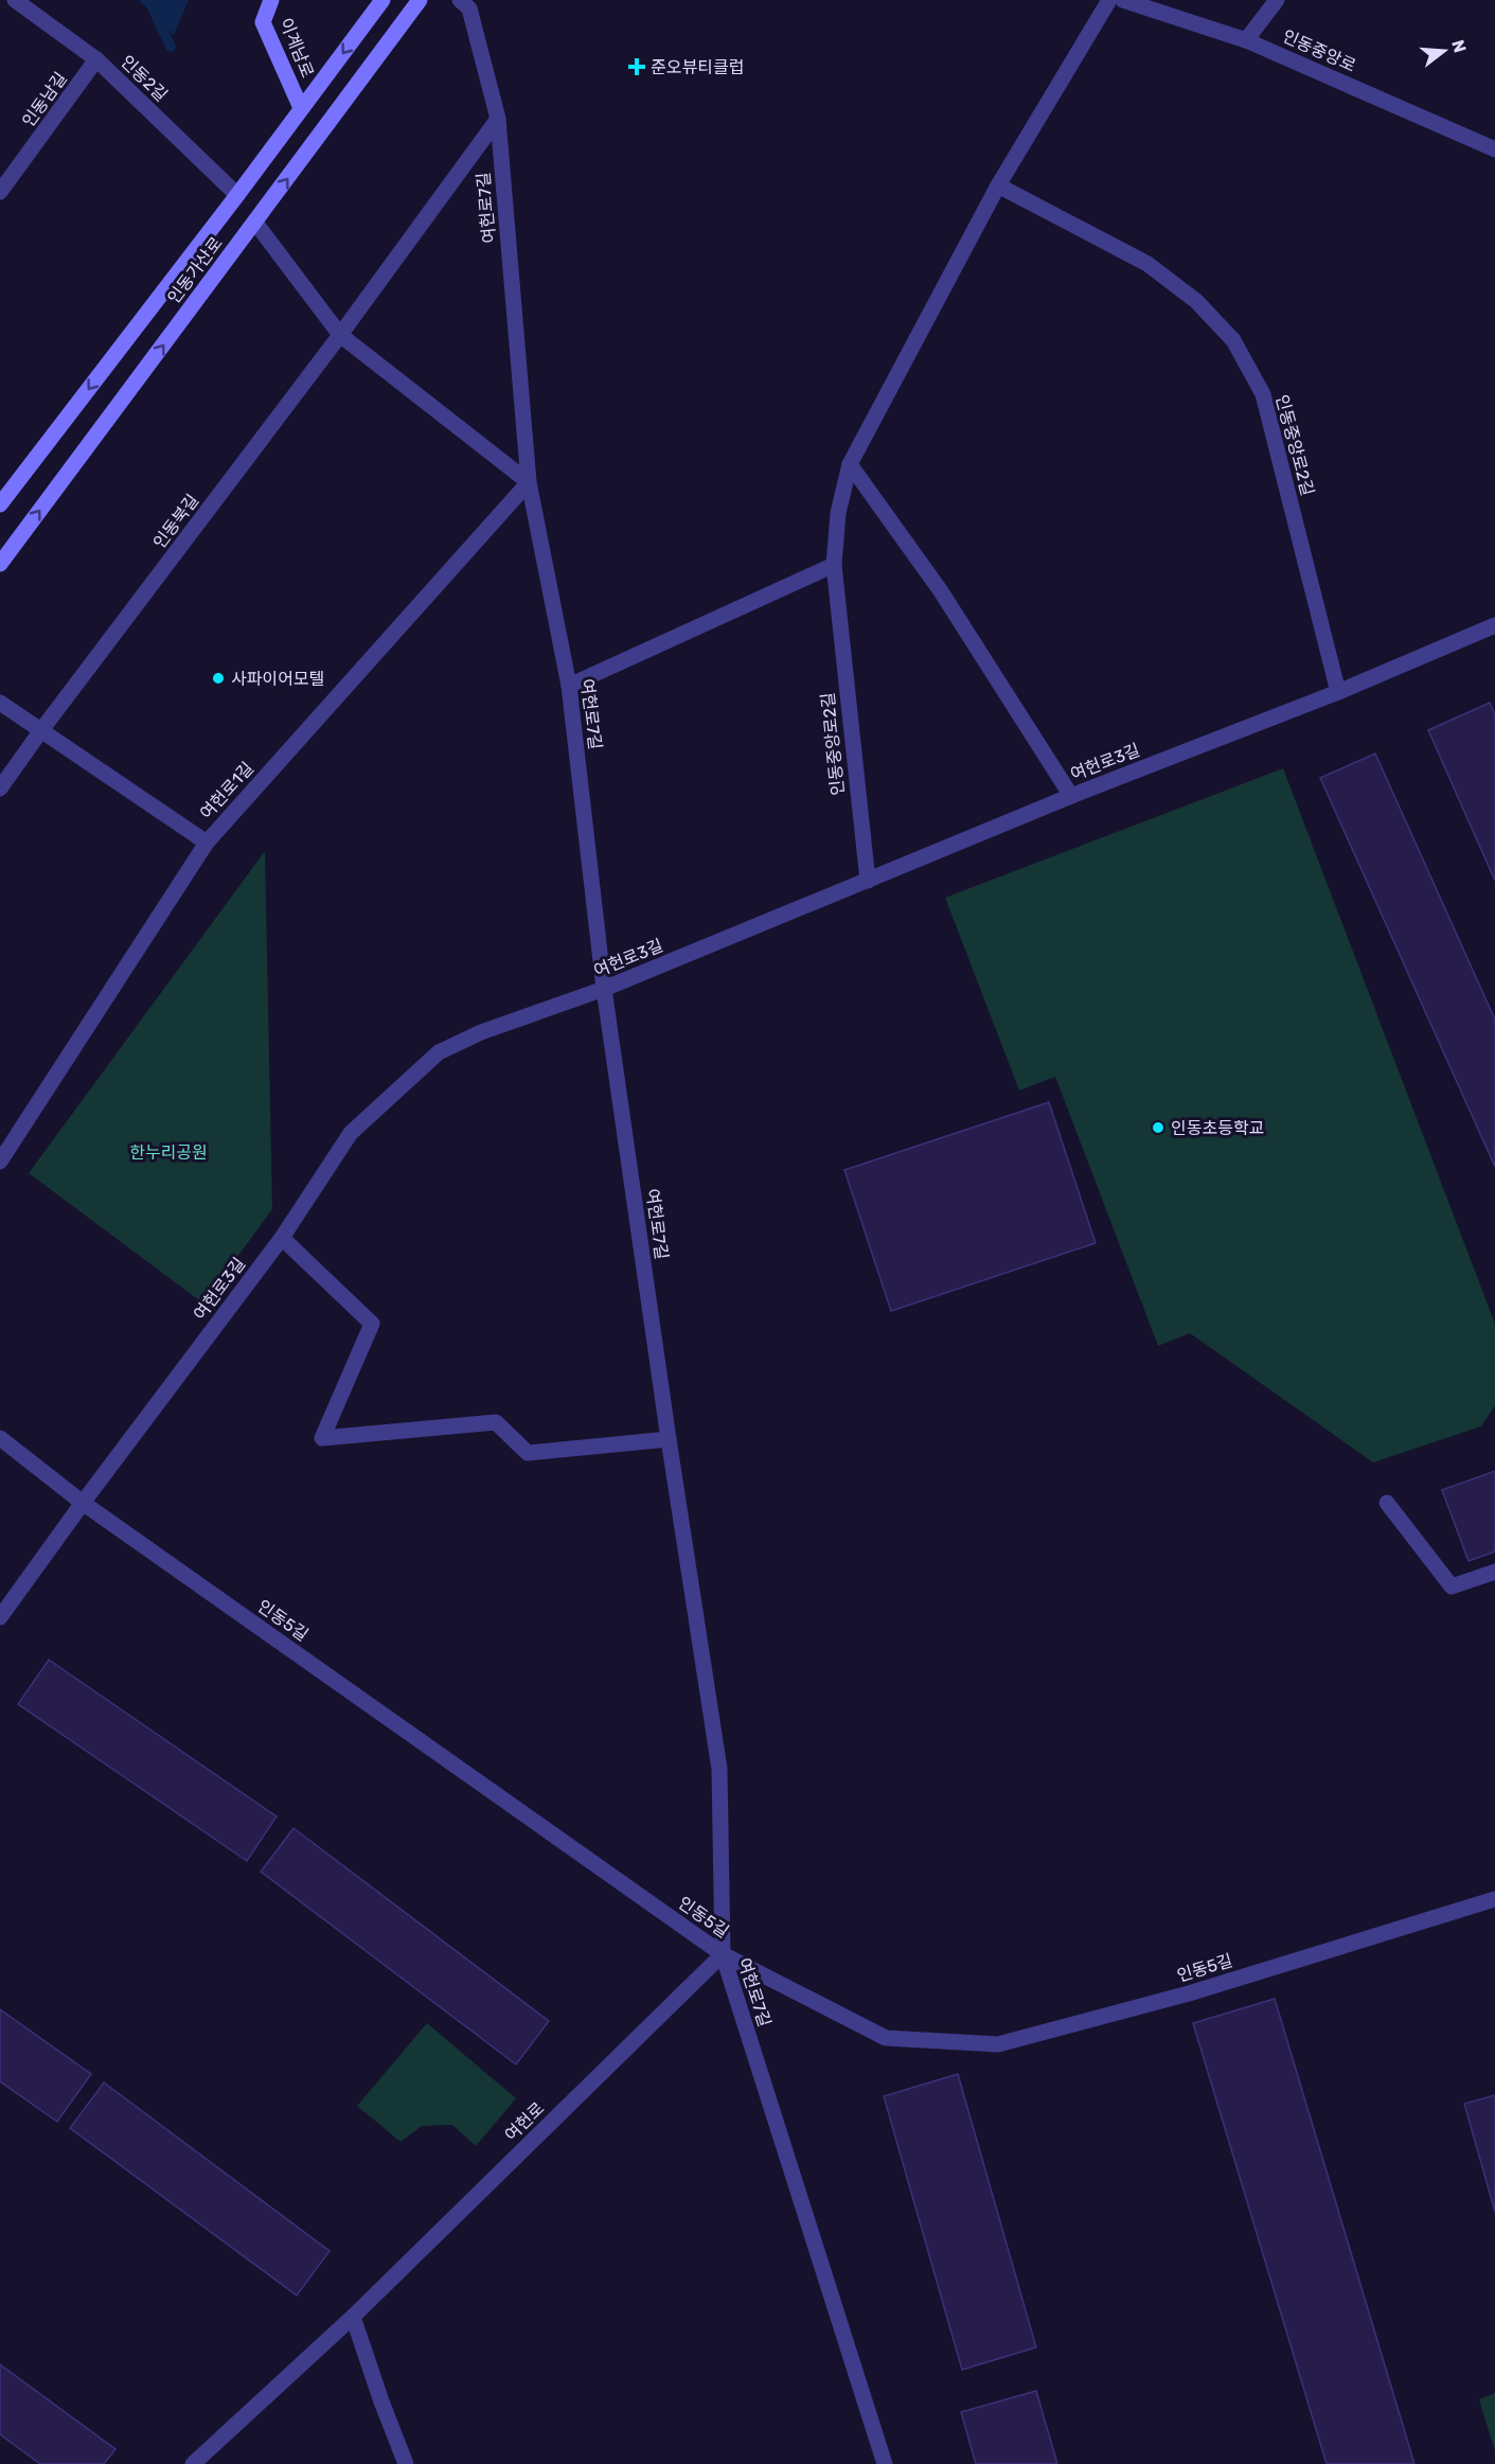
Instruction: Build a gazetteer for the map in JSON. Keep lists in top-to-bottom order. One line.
{"streets":{"main road":["이계남로","인동가산로"],"street":["인동중앙로","인동2길","인동남길","여헌로7길","인동중앙로2길","인동북길","여헌로3길","여헌로1길","인동5길","여헌로"]},"crossings":[["이계남로","인동가산로"],["인동2길","인동남길"],["인동2길","인동가산로"],["여헌로7길","인동북길"],["여헌로7길","여헌로3길"],["여헌로7길","여헌로1길"],["여헌로7길","인동5길"],["여헌로7길","여헌로"],["인동중앙로2길","여헌로3길"],["여헌로3길","인동5길"],["인동5길","여헌로"]],"parks":["한누리공원"],"places":{"health":["준오뷰티클럽"],"other":["사파이어모텔","인동초등학교"]},"north":"right"}
